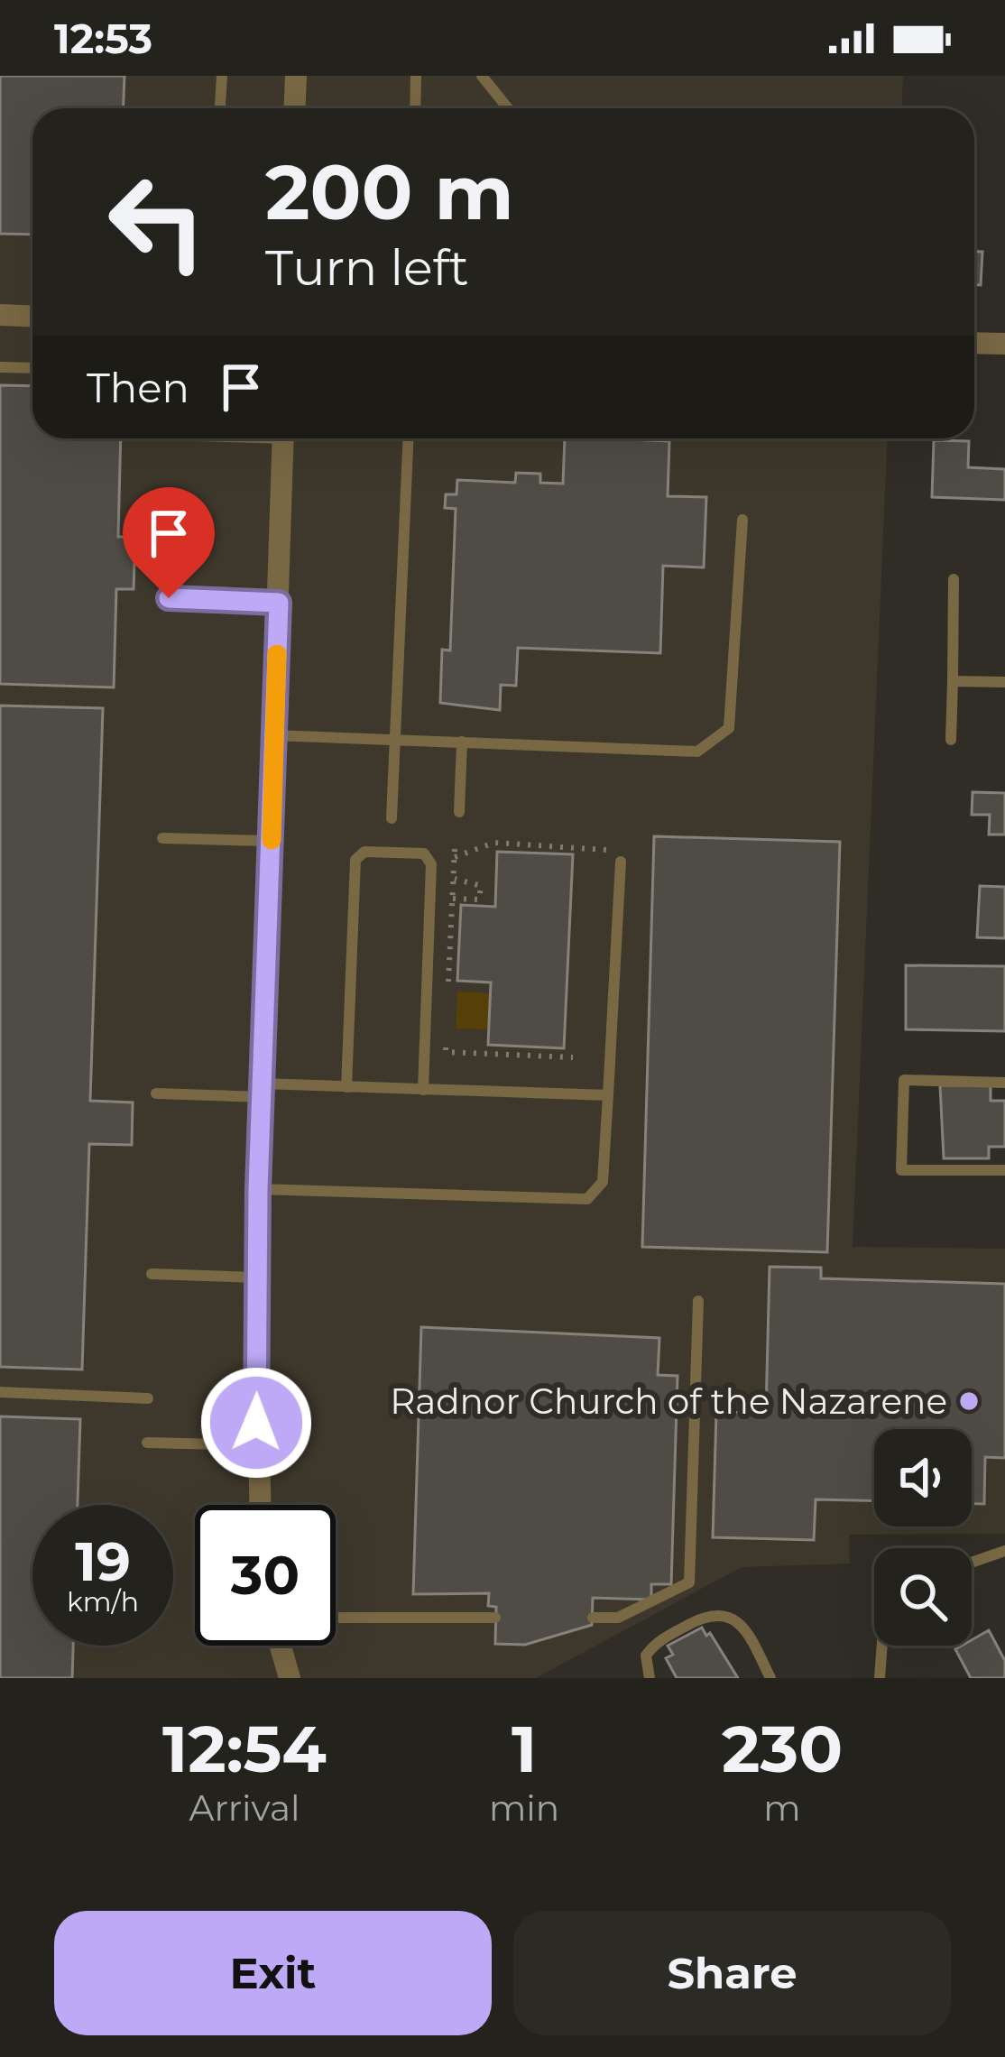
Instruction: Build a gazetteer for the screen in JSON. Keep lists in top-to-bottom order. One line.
{"places":["Radnor Church of the Nazarene"],"page":{"status":"12:53","turn":["200 m","Turn left"],"then":"Then","speed":"19 km/h","limit":"30","eta":["12:54","Arrival","1","min","230","m"],"buttons":["Exit","Share"]}}
